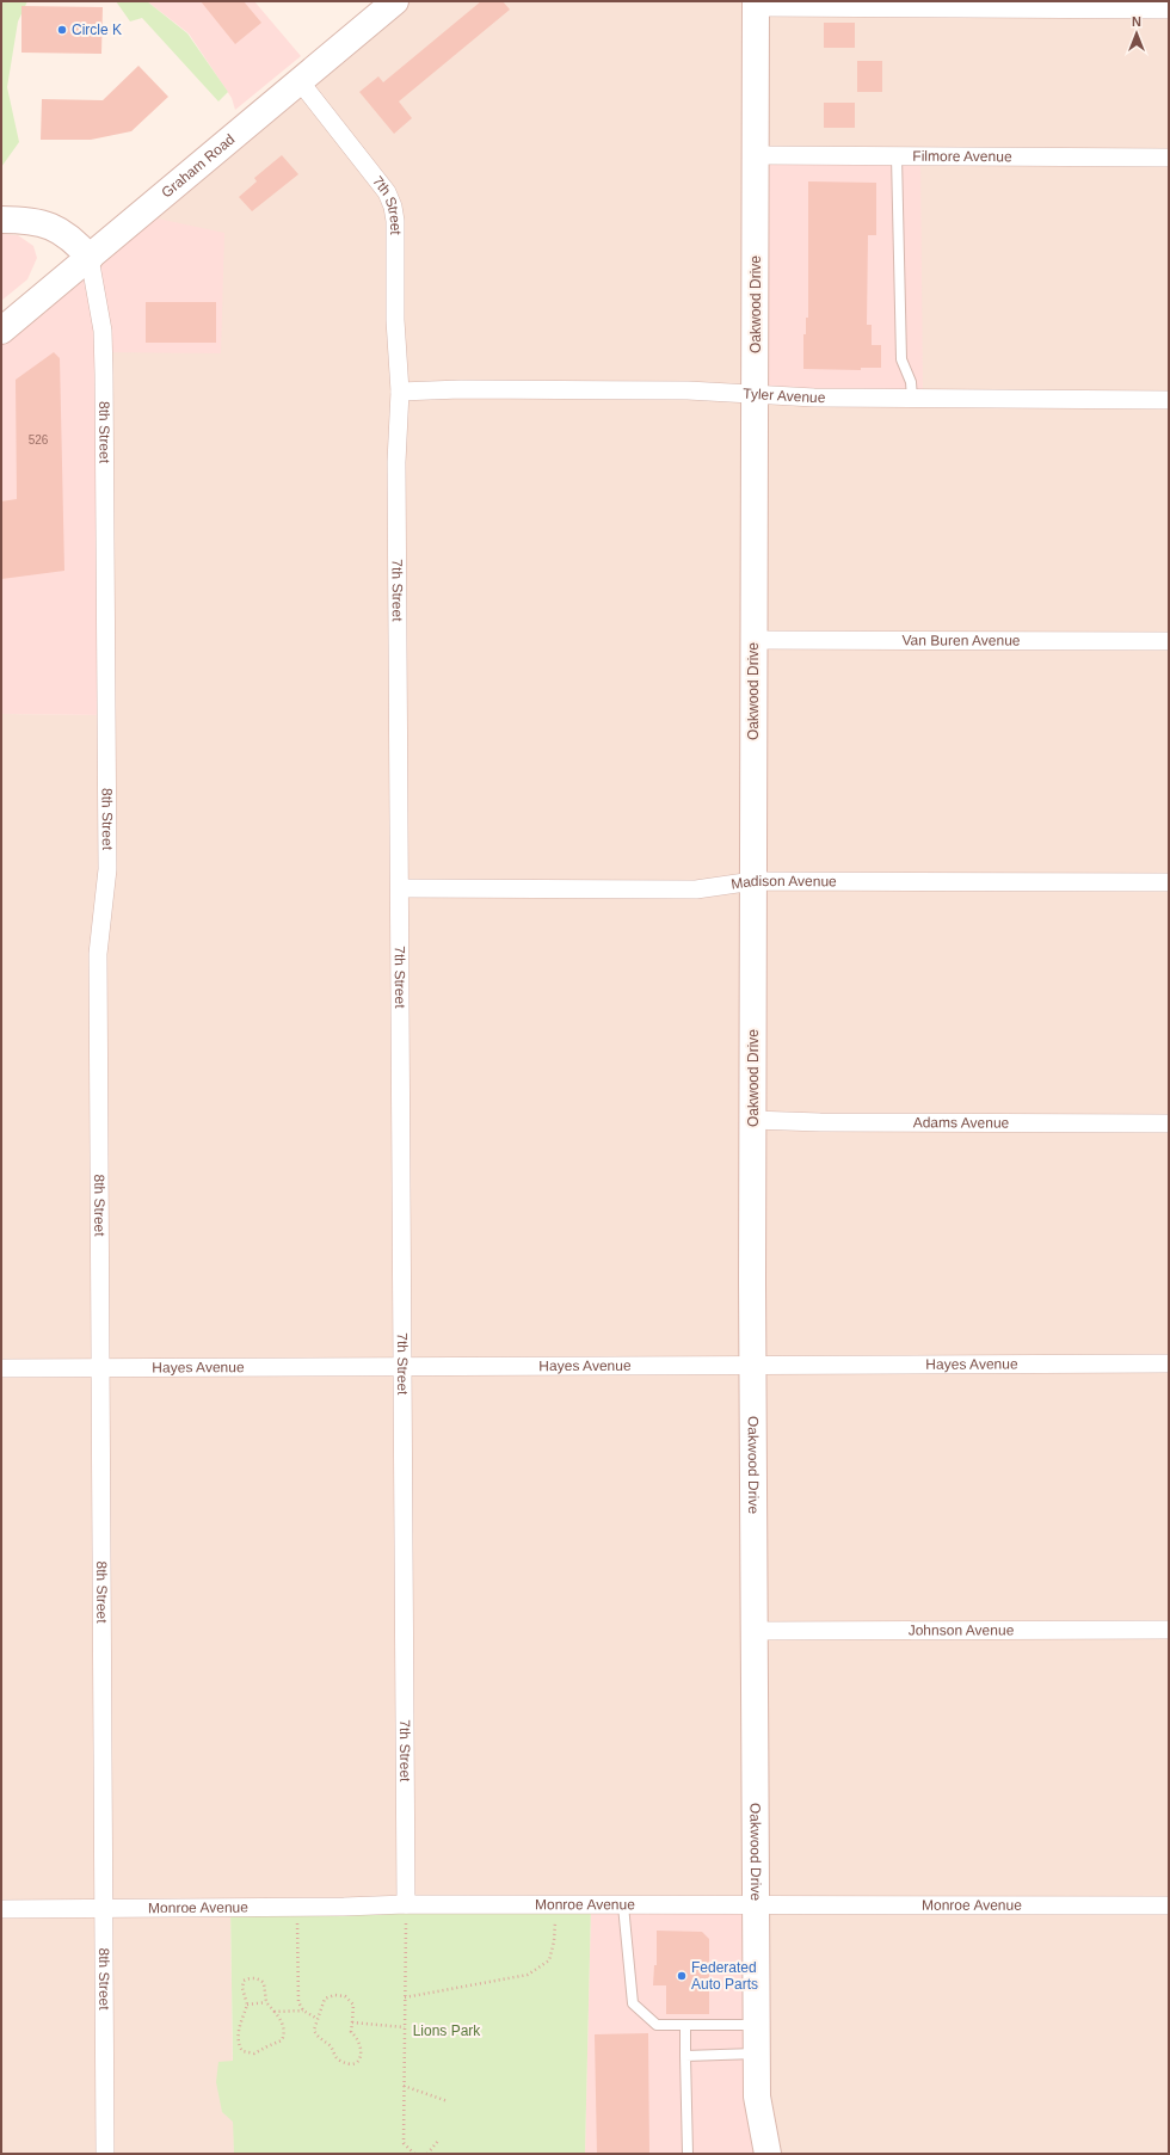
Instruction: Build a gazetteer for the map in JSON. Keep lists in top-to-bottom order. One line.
{"streets":{"street":["Filmore Avenue","Graham Road","7th Street","Oakwood Drive","Tyler Avenue","8th Street","Van Buren Avenue","Madison Avenue","Adams Avenue","Hayes Avenue","Johnson Avenue","Monroe Avenue"]},"crossings":[["Filmore Avenue","Oakwood Drive"],["Graham Road","7th Street"],["Graham Road","8th Street"],["7th Street","Tyler Avenue"],["7th Street","Madison Avenue"],["7th Street","Hayes Avenue"],["7th Street","Monroe Avenue"],["Oakwood Drive","Tyler Avenue"],["Oakwood Drive","Van Buren Avenue"],["Oakwood Drive","Madison Avenue"],["Oakwood Drive","Adams Avenue"],["Oakwood Drive","Hayes Avenue"],["Oakwood Drive","Johnson Avenue"],["Oakwood Drive","Monroe Avenue"],["8th Street","Hayes Avenue"],["8th Street","Monroe Avenue"]],"parks":["Lions Park"],"places":["Circle K","Federated Auto Parts"],"house_numbers":["526"],"north":"top"}
